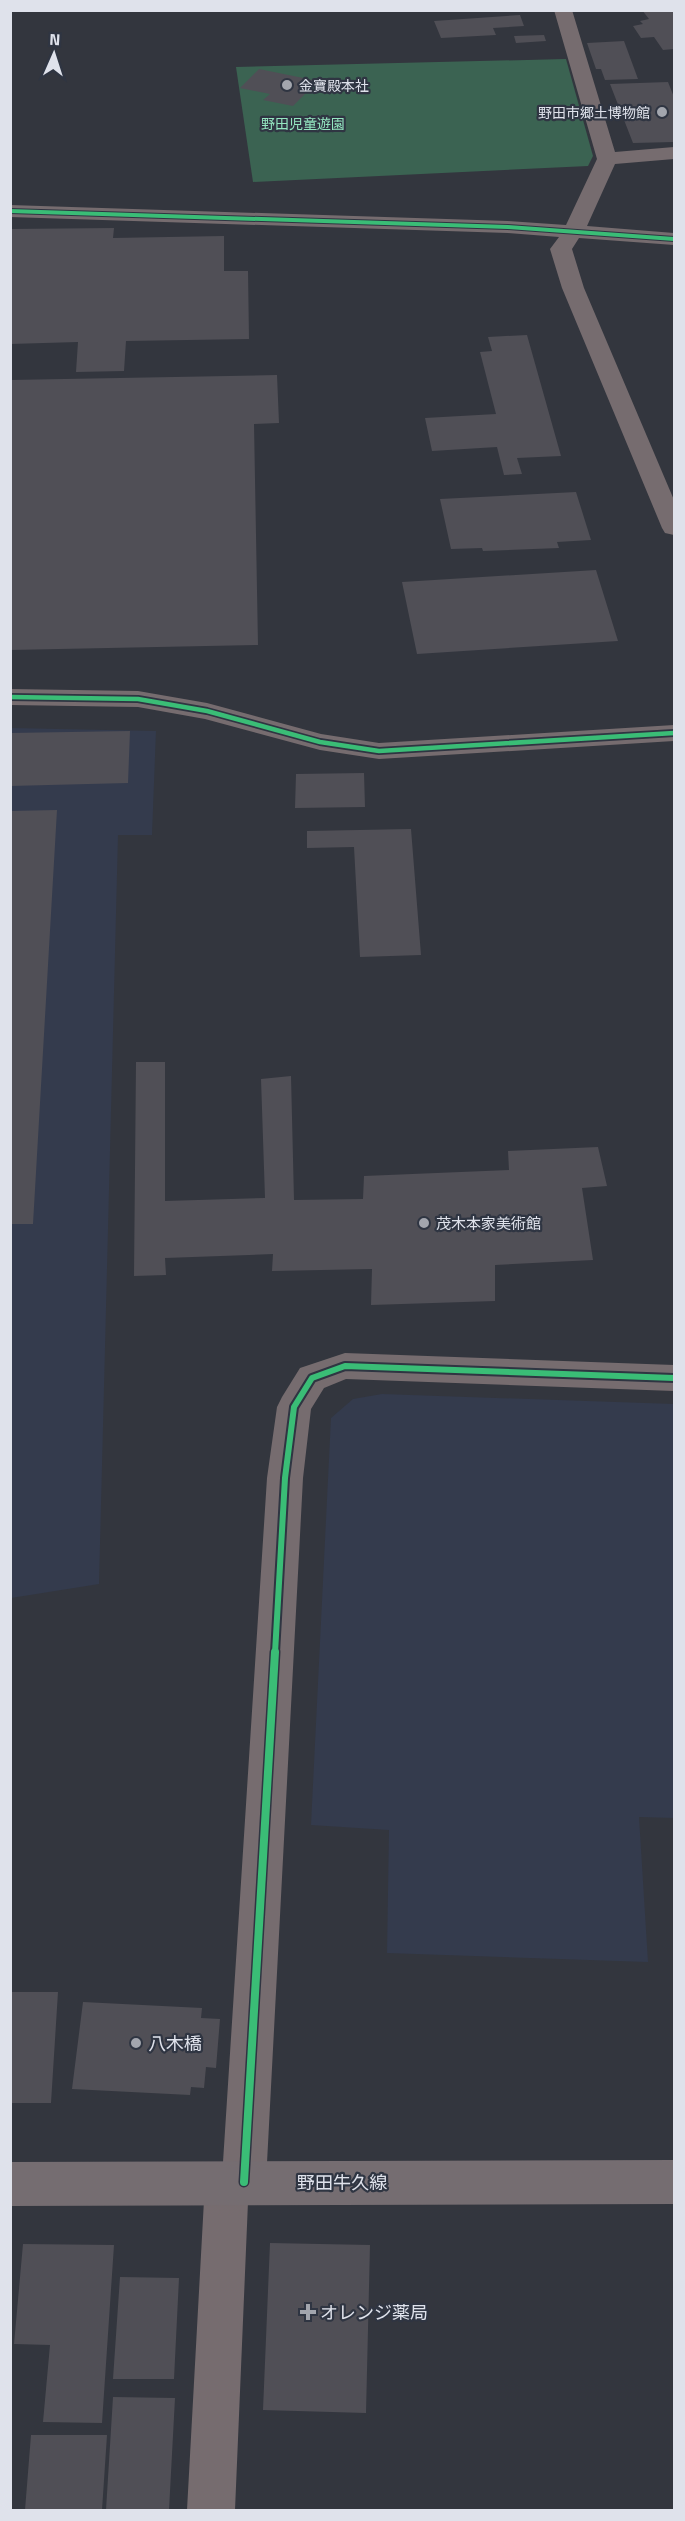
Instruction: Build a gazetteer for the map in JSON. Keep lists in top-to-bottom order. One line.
{"streets":{"main road":["野田牛久線"]},"parks":["野田児童遊園"],"places":{"other":["金寶殿本社","野田市郷土博物館","茂木本家美術館","八木橋"],"health":["オレンジ薬局"]},"north":"top"}
